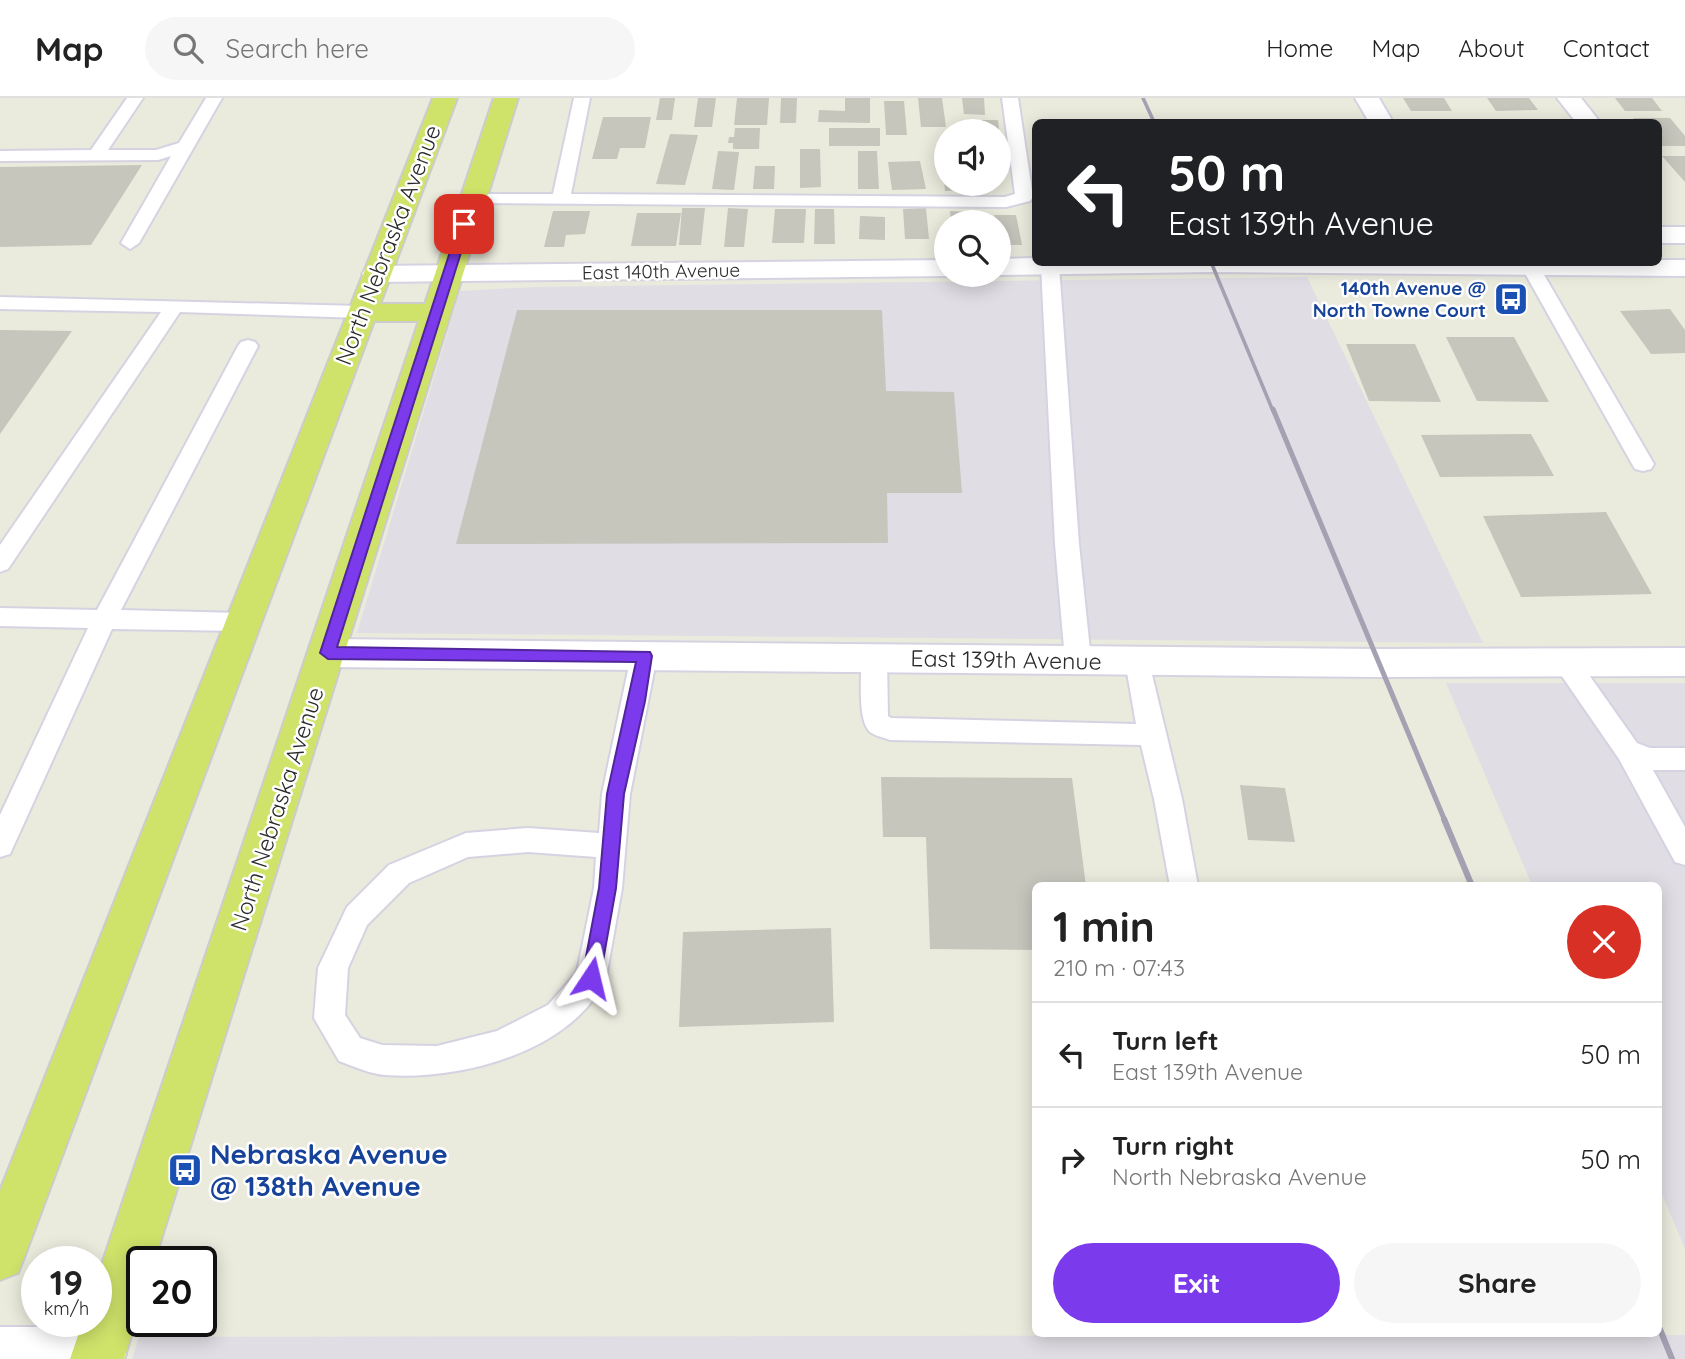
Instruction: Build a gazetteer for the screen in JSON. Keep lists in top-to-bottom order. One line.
{"streets":{"main road":["North Nebraska Avenue"],"street":["East 140th Avenue","East 139th Avenue"]},"crossings":[["North Nebraska Avenue","East 140th Avenue"],["North Nebraska Avenue","East 139th Avenue"]],"places":{"bus stop":["140th Avenue @ North Towne Court","Nebraska Avenue @ 138th Avenue"]},"page":{"header":"Map","search":"Search here","nav":["Home","Map","About","Contact"],"turn":["50 m","East 139th Avenue"],"heading":["1 min","210 m · 07:43"],"list":[{"name":"Turn left","note":"East 139th Avenue","value":"50 m"},{"name":"Turn right","note":"North Nebraska Avenue","value":"50 m"}],"buttons":["Exit","Share"],"speed":"19 km/h","limit":"20"}}
